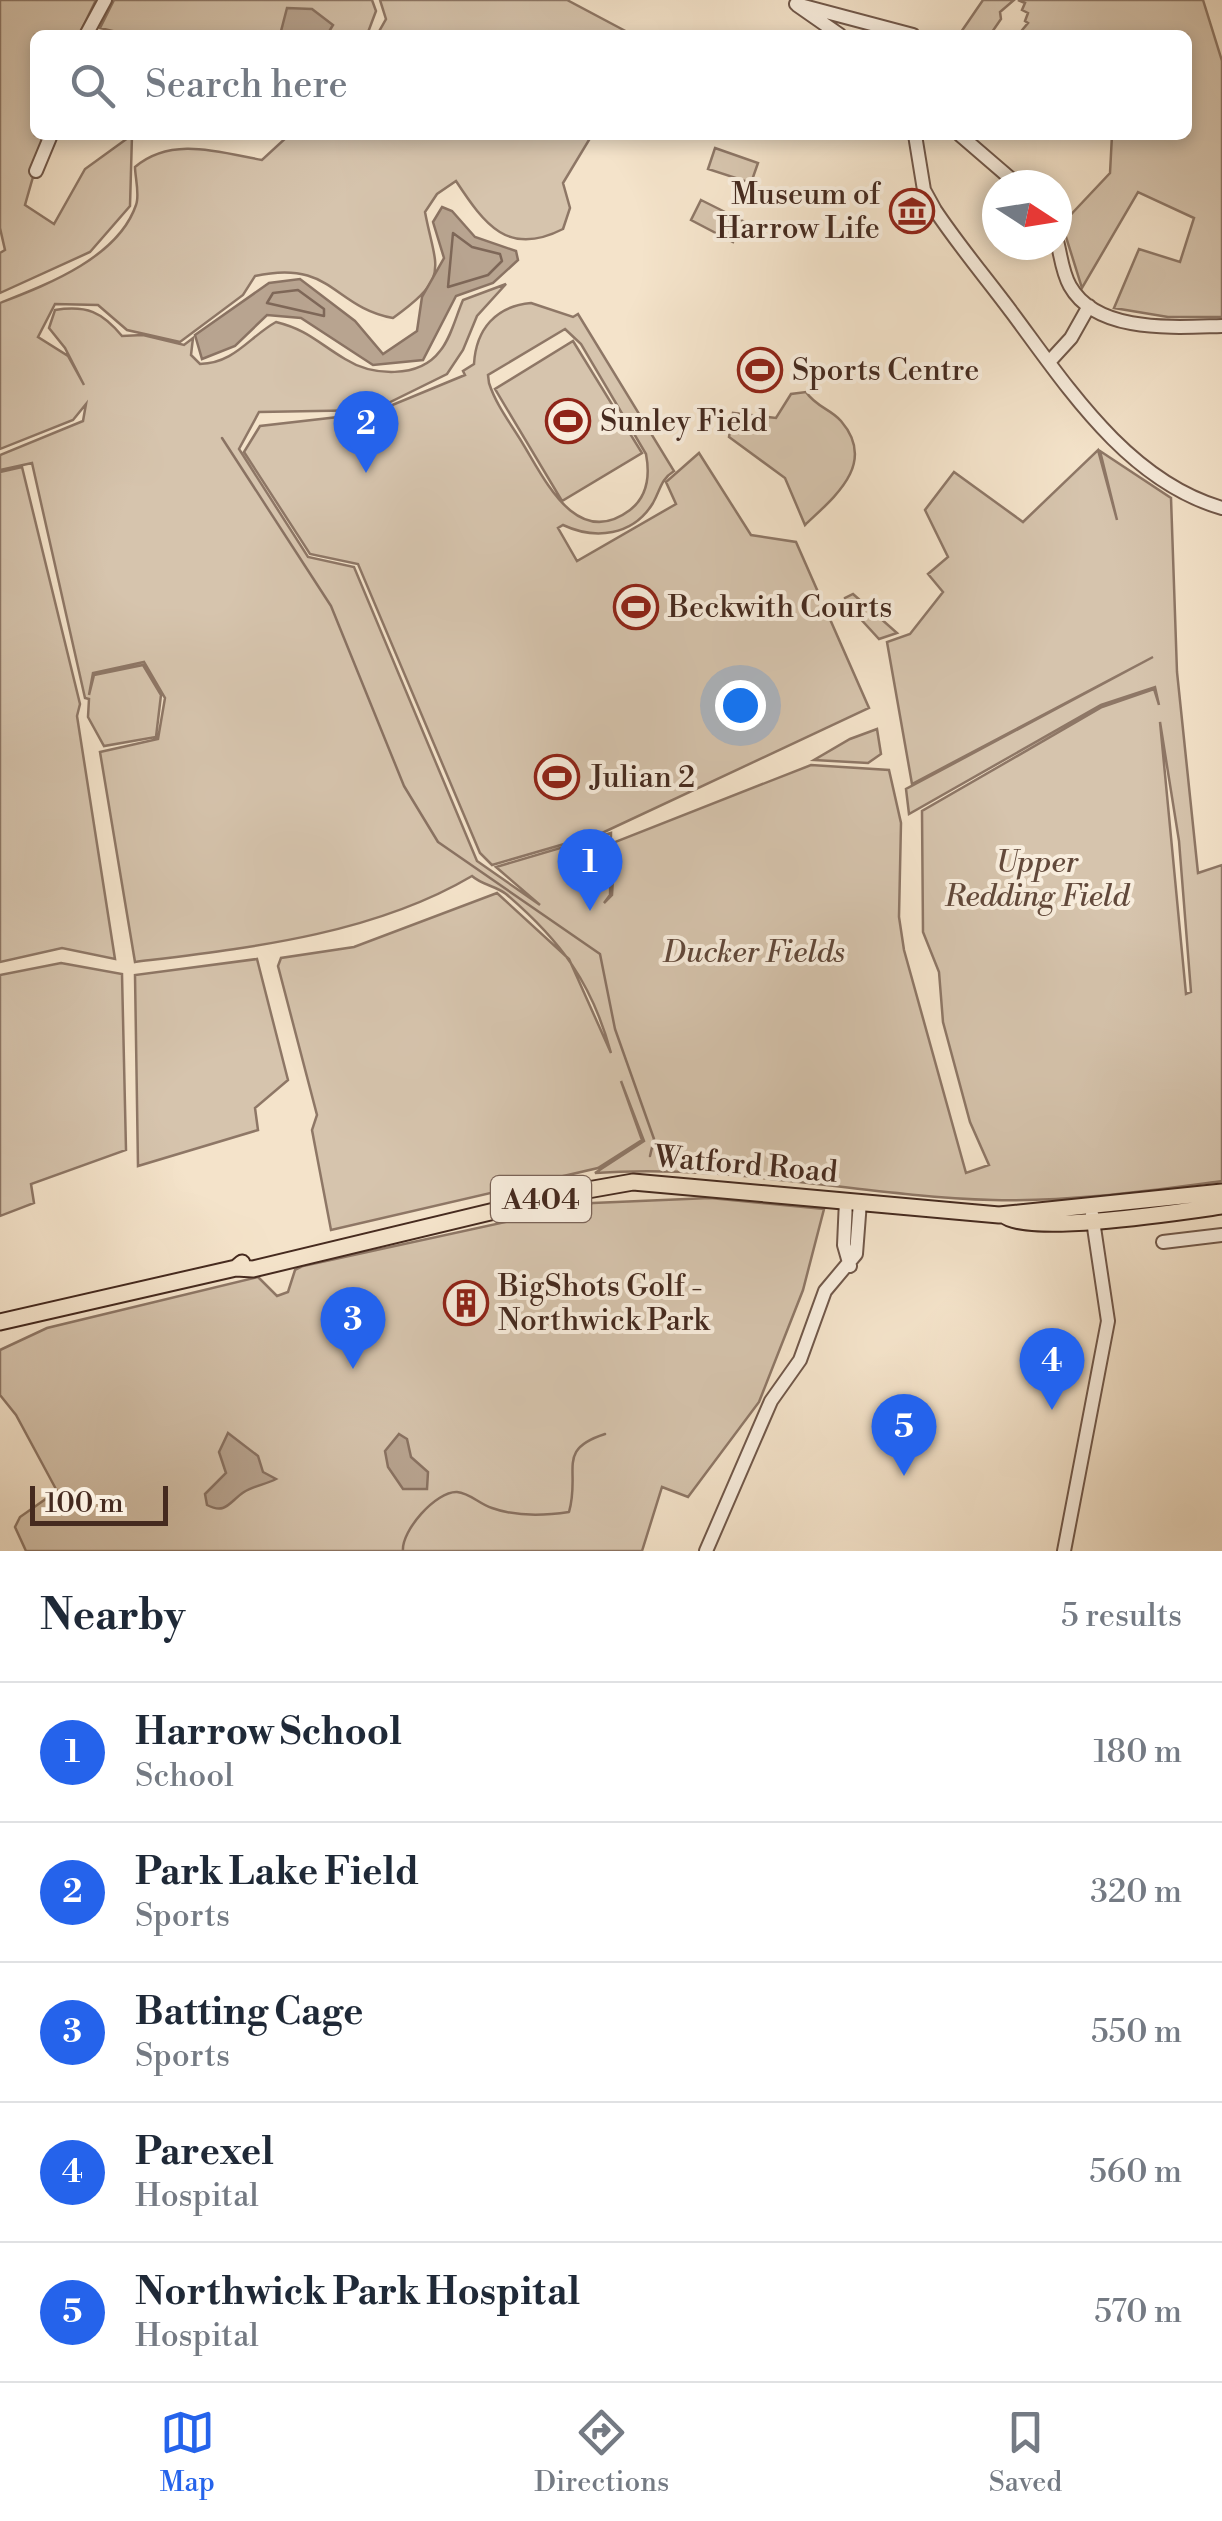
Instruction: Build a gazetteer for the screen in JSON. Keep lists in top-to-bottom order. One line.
{"streets":{"main road":["Watford Road","A404"]},"parks":["Upper Redding Field","Ducker Fields"],"places":{"museum":["Museum of Harrow Life"],"sports":["Sports Centre","Sunley Field","Beckwith Courts","Julian 2"],"building":["BigShots Golf - Northwick Park"]},"scale_bar":"100 m","north":"right","page":{"search":"Search here","pins":["2","1","3","4","5"],"scale":"100 m","heading":["Nearby","5 results"],"list":[{"mark":"1","name":"Harrow School","note":"School","value":"180 m"},{"mark":"2","name":"Park Lake Field","note":"Sports","value":"320 m"},{"mark":"3","name":"Batting Cage","note":"Sports","value":"550 m"},{"mark":"4","name":"Parexel","note":"Hospital","value":"560 m"},{"mark":"5","name":"Northwick Park Hospital","note":"Hospital","value":"570 m"}],"nav":["Map","Directions","Saved"]}}
